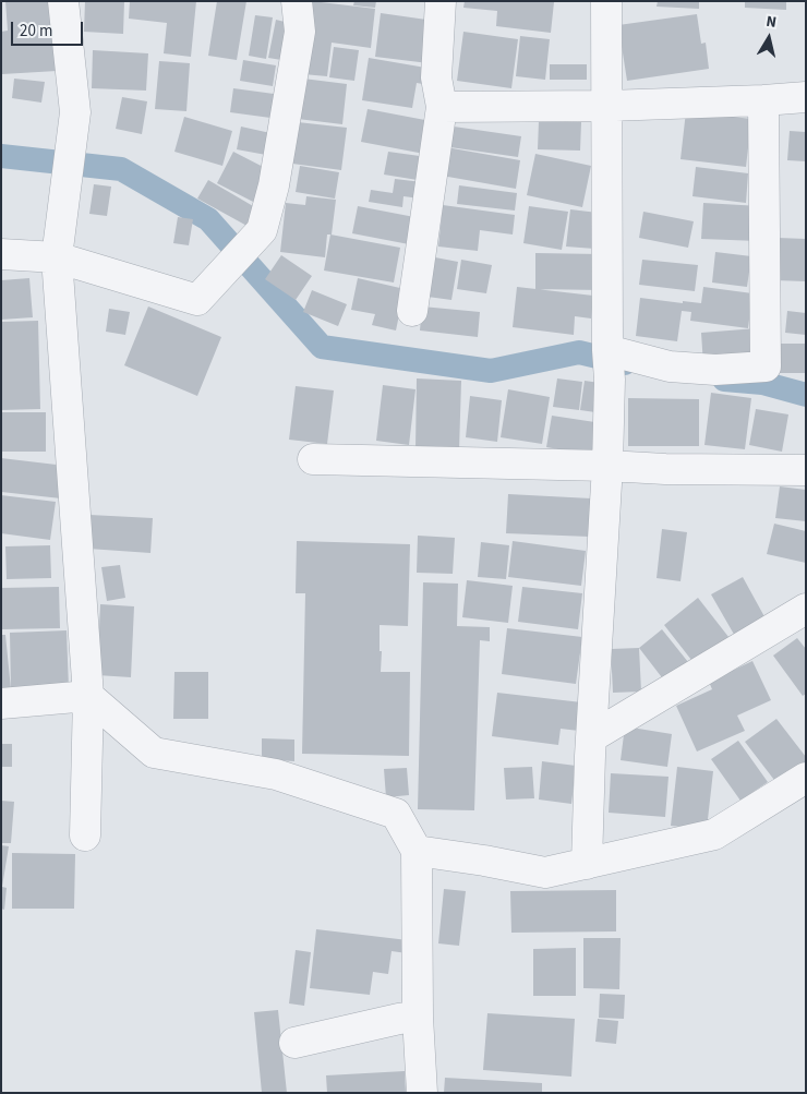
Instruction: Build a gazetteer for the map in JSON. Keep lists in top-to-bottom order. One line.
{"scale_bar":"20 m","north":"top"}
